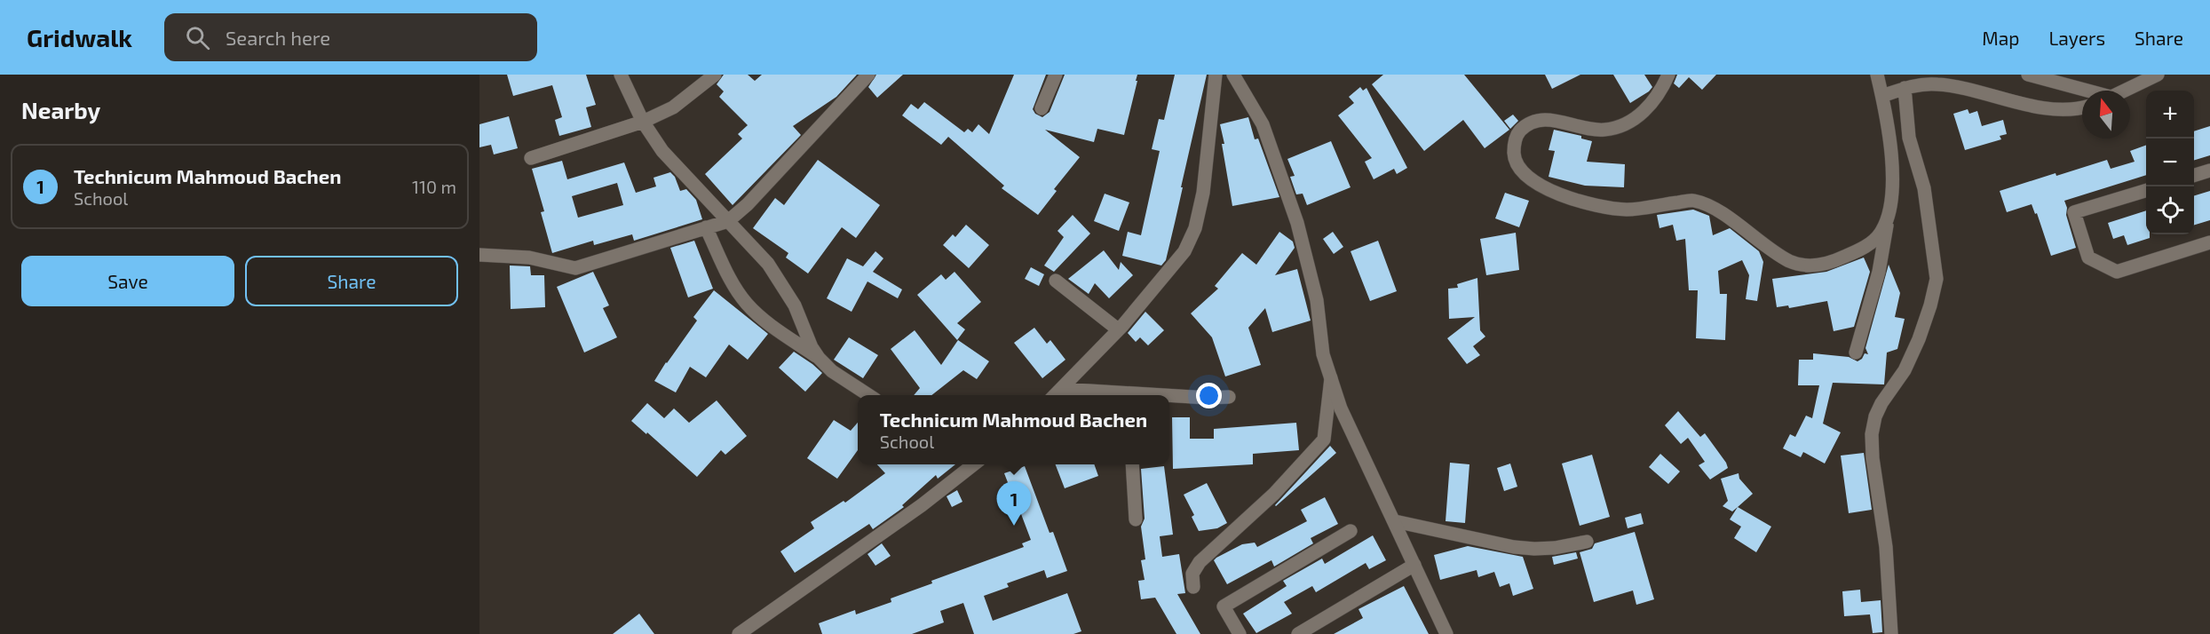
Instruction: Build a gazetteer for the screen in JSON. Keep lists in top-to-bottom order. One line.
{"north":"top","page":{"header":"Gridwalk","search":"Search here","nav":["Map","Layers","Share"],"heading":"Nearby","map_buttons":["+","−"],"list":[{"mark":"1","name":"Technicum Mahmoud Bachen","note":"School","value":"110 m"}],"buttons":["Save","Share"],"popup":["Technicum Mahmoud Bachen","School"],"pins":"1"}}
